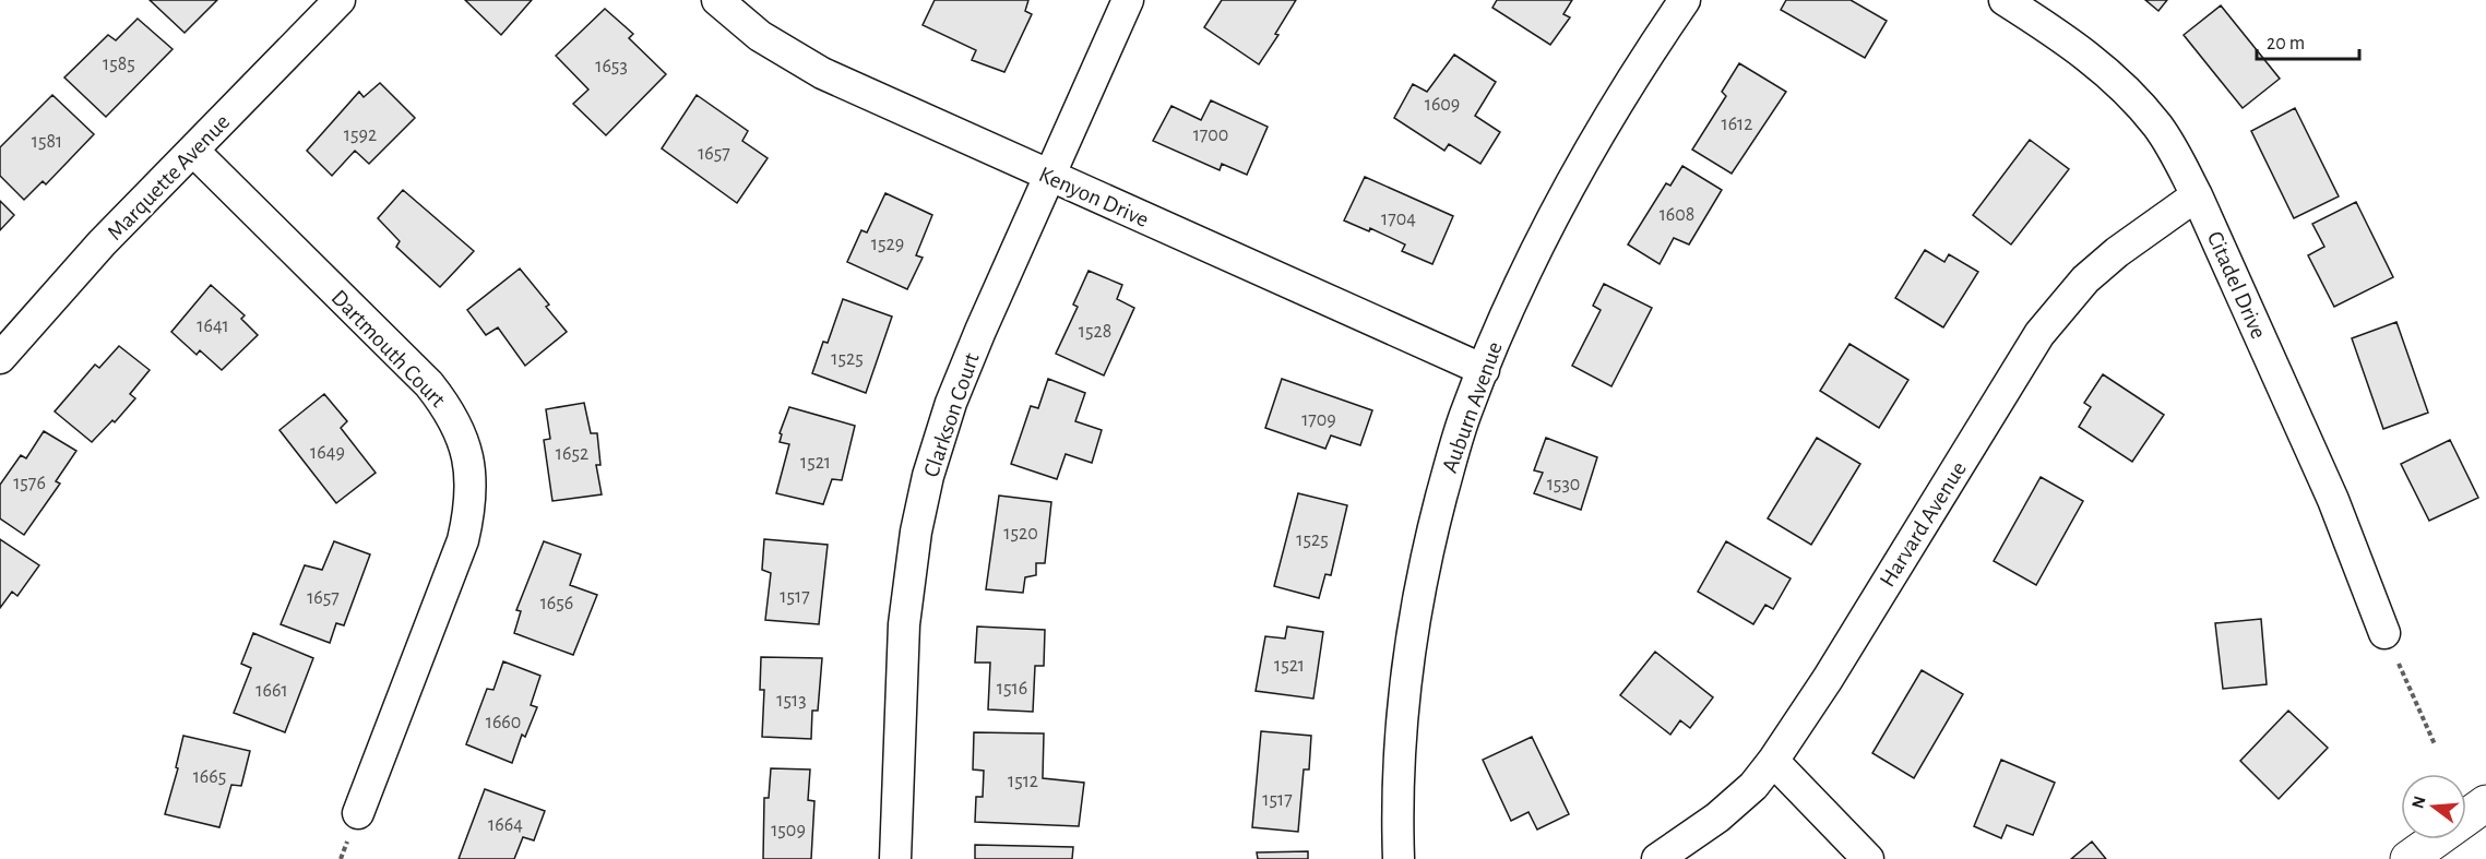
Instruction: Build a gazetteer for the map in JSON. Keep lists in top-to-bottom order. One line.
{"streets":{"street":["Marquette Avenue","Kenyon Drive","Citadel Drive","Dartmouth Court","Auburn Avenue","Clarkson Court","Harvard Avenue"]},"crossings":[["Marquette Avenue","Dartmouth Court"],["Kenyon Drive","Auburn Avenue"],["Kenyon Drive","Clarkson Court"],["Citadel Drive","Harvard Avenue"]],"house_numbers":["1585","1653","1609","1612","1592","1700","1581","1657","1608","1704","1529","1641","1528","1525","1709","1649","1652","1521","1576","1530","1520","1525","1517","1657","1656","1521","1516","1661","1513","1660","1665","1512","1517","1664","1509"],"scale_bar":"20 m","north":"left"}
